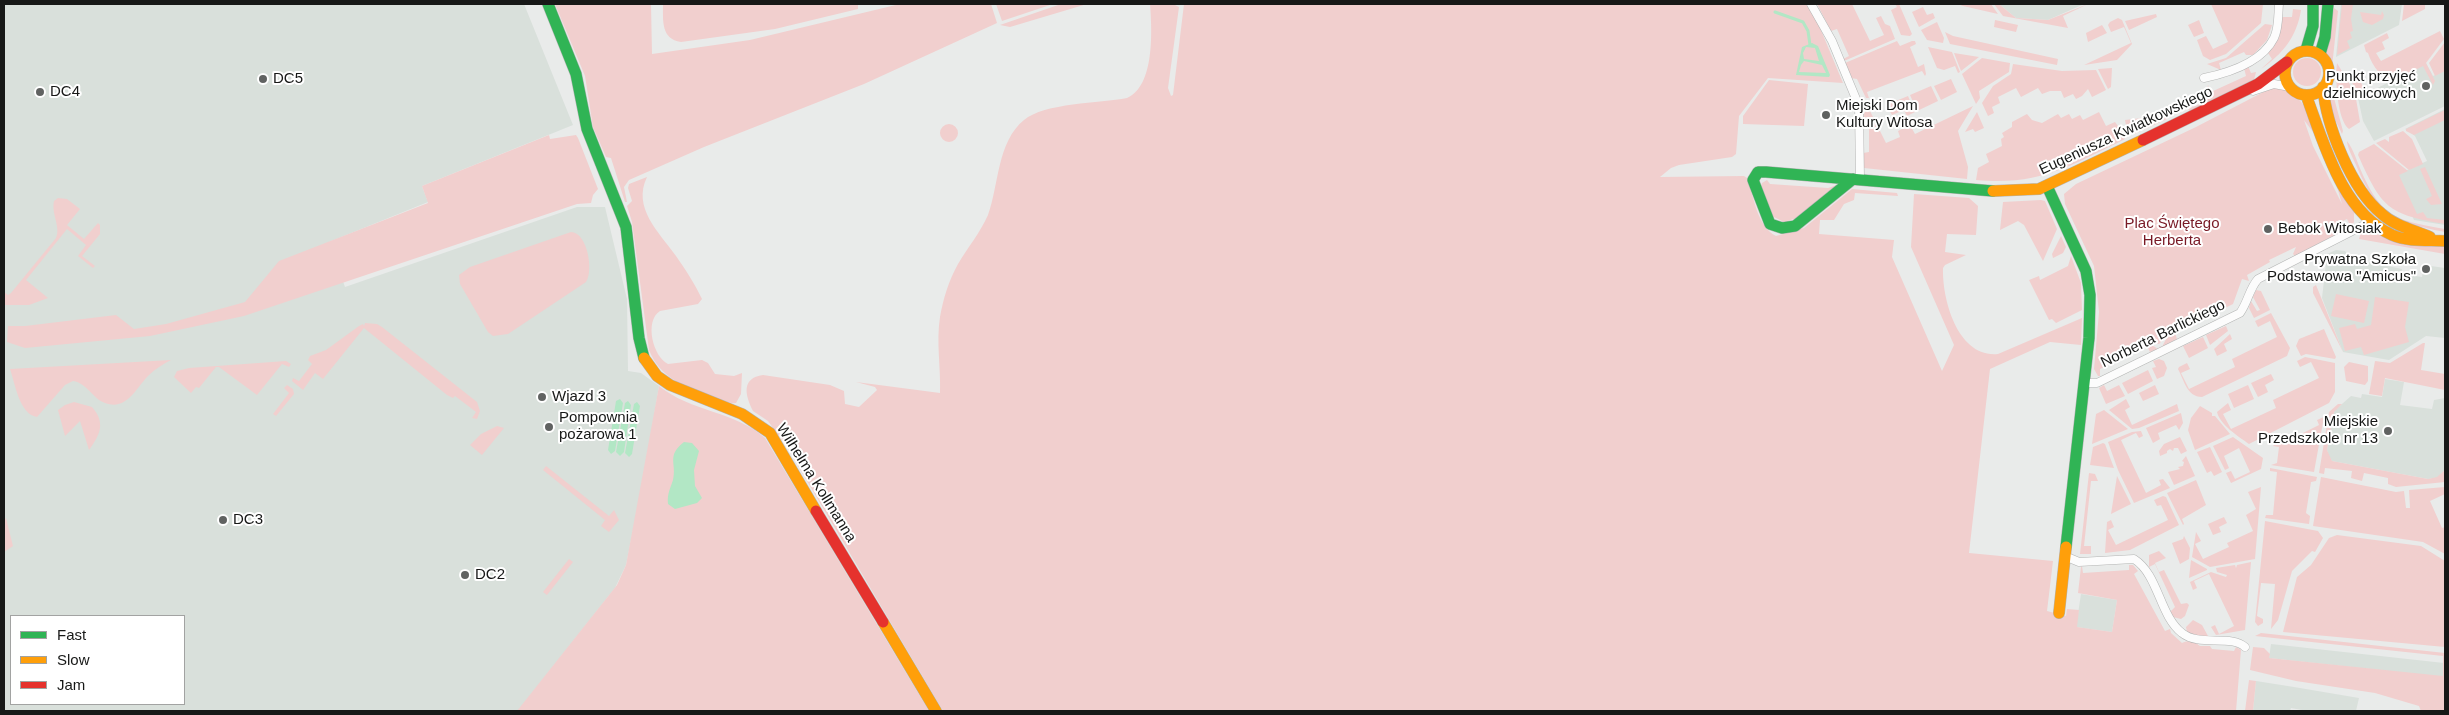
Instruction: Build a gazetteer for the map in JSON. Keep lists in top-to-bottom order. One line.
{"streets":{"street":["Eugeniusza Kwiatkowskiego","Norberta Barlickiego","Wilhelma Kollmanna"]},"crossings":[["Eugeniusza Kwiatkowskiego","Norberta Barlickiego"]],"parks":["Plac Świętego Herberta"],"places":["DC5","Punkt przyjęć dzielnicowych","DC4","Miejski Dom Kultury Witosa","Bebok Witosiak","Prywatna Szkoła Podstawowa \"Amicus\"","Wjazd 3","Pompownia pożarowa 1","Miejskie Przedszkole nr 13","DC3","DC2"],"legend":["Fast","Slow","Jam"]}
